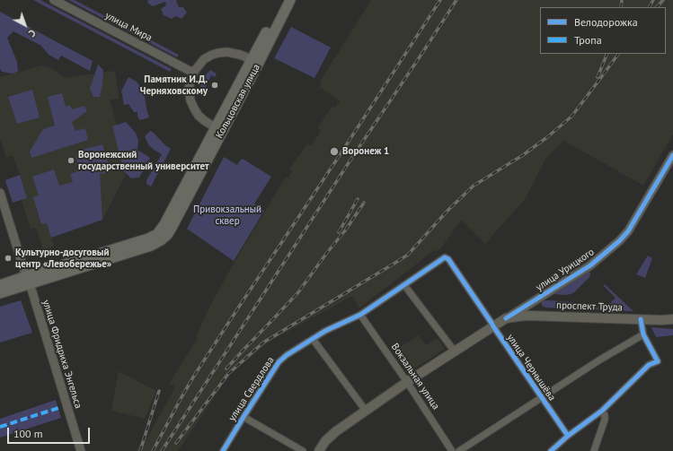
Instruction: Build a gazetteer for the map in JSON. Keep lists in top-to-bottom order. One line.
{"streets":{"main road":["Кольцовская улица","улица Урицкого","проспект Труда"],"street":["улица Мира","улица Фридриха Энгельса","улица Чернышёва","Вокзальная улица","улица Свердлова"]},"crossings":[["Кольцовская улица","улица Фридриха Энгельса"],["улица Урицкого","проспект Труда"],["улица Урицкого","улица Чернышёва"],["улица Урицкого","Вокзальная улица"],["улица Чернышёва","улица Свердлова"],["Вокзальная улица","улица Свердлова"]],"parks":["Привокзальный сквер"],"places":["Памятник И.Д. Черняховскому","Воронеж 1","Воронежский государственный университет","Культурно-досуговый центр «Левобережье»"],"legend":["Велодорожка","Тропа"],"scale_bar":"100 m","north":"bottom right"}
